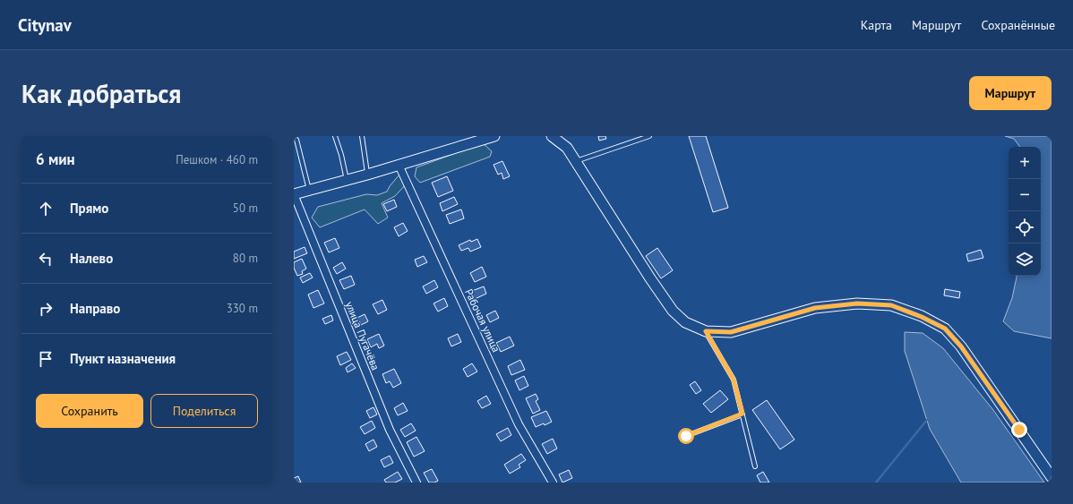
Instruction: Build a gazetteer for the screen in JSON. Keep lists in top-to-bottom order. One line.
{"streets":{"street":["Рабочая улица","улица Пугачёва"]},"page":{"header":"Citynav","nav":["Карта","Маршрут","Сохранённые"],"buttons":["Маршрут",["Сохранить","Поделиться"]],"title":"Как добраться","heading":["6 мин","Пешком · 460 m"],"map_buttons":["+","−"],"list":[["Прямо","50 m"],["Налево","80 m"],["Направо","330 m"],"Пункт назначения"]}}
